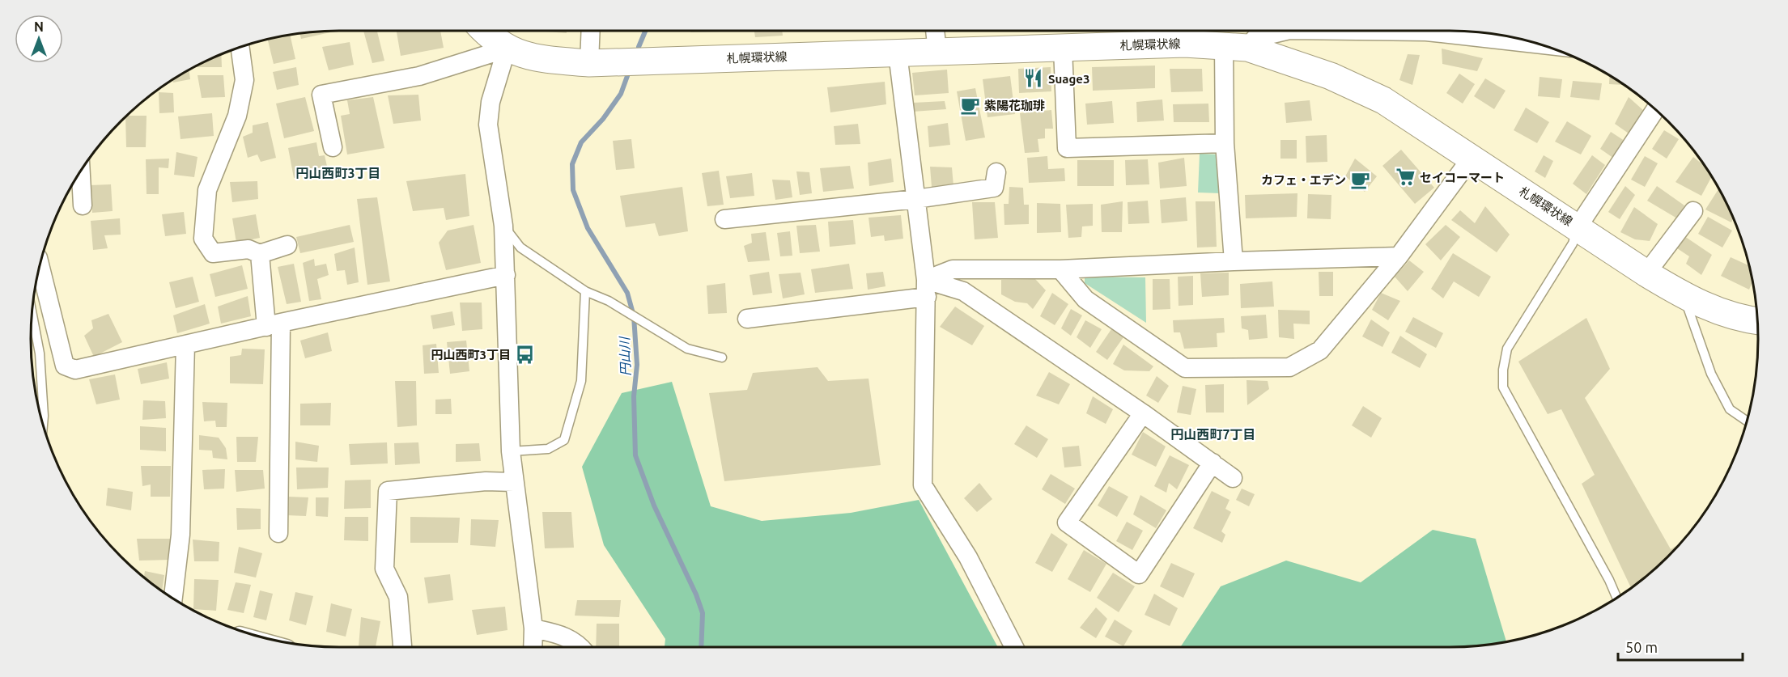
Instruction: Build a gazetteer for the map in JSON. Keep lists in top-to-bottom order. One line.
{"streets":{"main road":["札幌環状線"]},"districts":["円山西町3丁目","円山西町7丁目"],"water":["円山川"],"places":{"restaurant":["Suage3"],"cafe":["紫陽花珈琲","カフェ・エデン"],"supermarket":["セイコーマート"],"bus stop":["円山西町3丁目"]},"scale_bar":"50 m","north":"top"}
